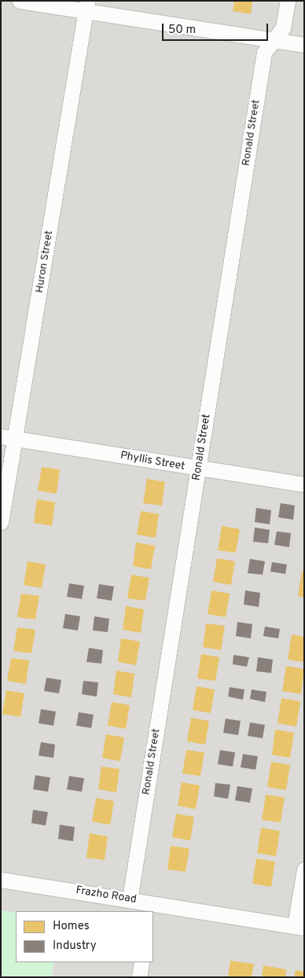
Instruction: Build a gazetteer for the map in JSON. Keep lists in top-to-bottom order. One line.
{"streets":{"street":["Ronald Street","Huron Street","Phyllis Street","Frazho Road"]},"crossings":[["Ronald Street","Phyllis Street"],["Ronald Street","Frazho Road"],["Huron Street","Phyllis Street"]],"legend":["Homes","Industry"],"scale_bar":"50 m"}
